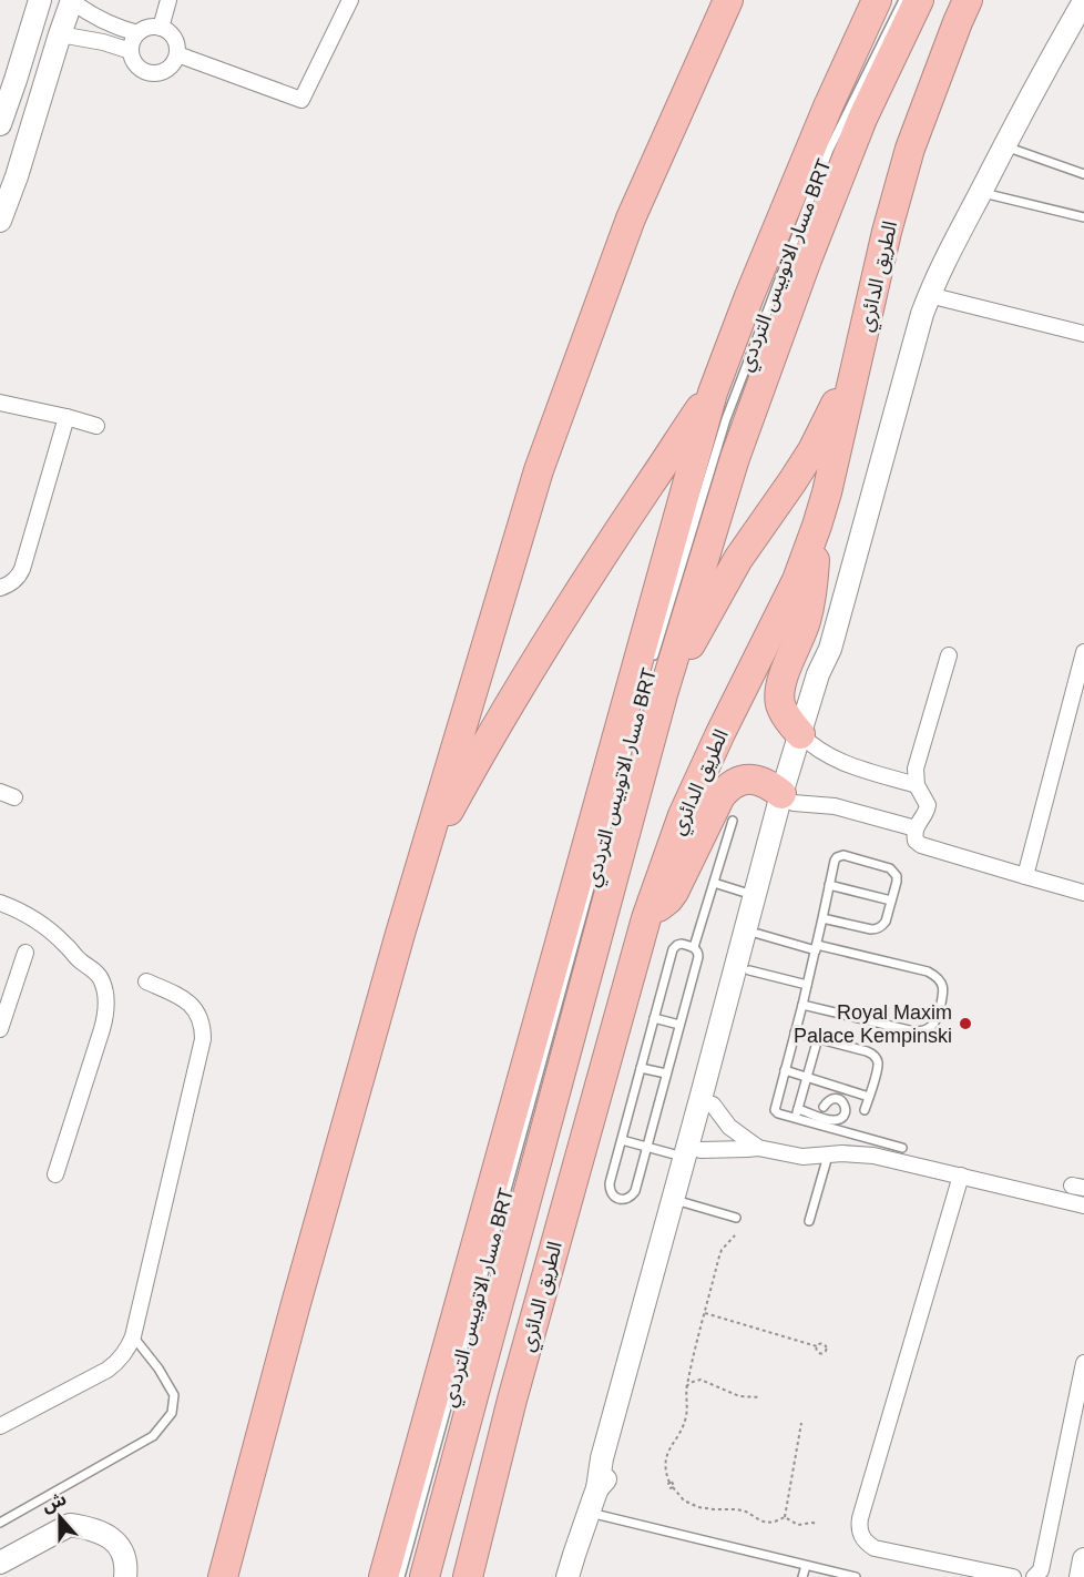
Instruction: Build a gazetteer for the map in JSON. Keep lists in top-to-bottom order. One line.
{"streets":{"highway":["الطريق الدائري"],"lane":["مسار الاتوبيس الترددي BRT"]},"places":["Royal Maxim Palace Kempinski"],"north":"top"}
